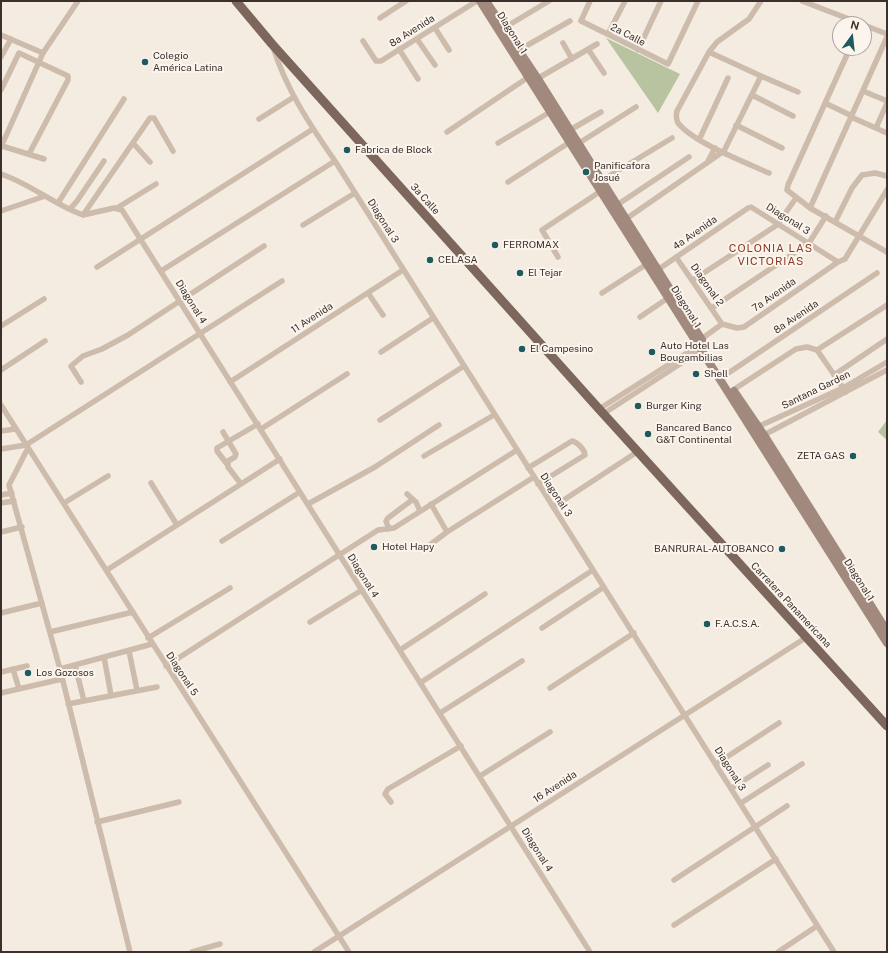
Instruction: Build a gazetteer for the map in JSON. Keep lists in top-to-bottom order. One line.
{"streets":{"main road":["Diagonal 1","3a Calle","Carretera Panamericana"],"street":["8a Avenida","2a Calle","Diagonal 3","4a Avenida","Diagonal 2","7a Avenida","Diagonal 4","11 Avenida","Santana Garden","Diagonal 5","16 Avenida"]},"crossings":[["8a Avenida","Diagonal 1"],["Diagonal 1","4a Avenida"],["Diagonal 1","Santana Garden"],["3a Calle","Diagonal 3"],["3a Calle","Carretera Panamericana"],["Diagonal 3","4a Avenida"],["Diagonal 3","7a Avenida"],["Diagonal 3","11 Avenida"],["Diagonal 3","16 Avenida"],["4a Avenida","Diagonal 2"],["Diagonal 2","7a Avenida"],["Diagonal 4","11 Avenida"],["Diagonal 4","16 Avenida"],["Carretera Panamericana","16 Avenida"],["Diagonal 5","16 Avenida"]],"districts":["COLONIA LAS VICTORIAS"],"places":["Colegio América Latina","Fabrica de Block","Panificafora Josué","FERROMAX","CELASA","El Tejar","El Campesino","Auto Hotel Las Bougambilias","Shell","Burger King","Bancared Banco G&T Continental","ZETA GAS","Hotel Hapy","BANRURAL-AUTOBANCO","F.A.C.S.A.","Los Gozosos"],"north":"top"}
